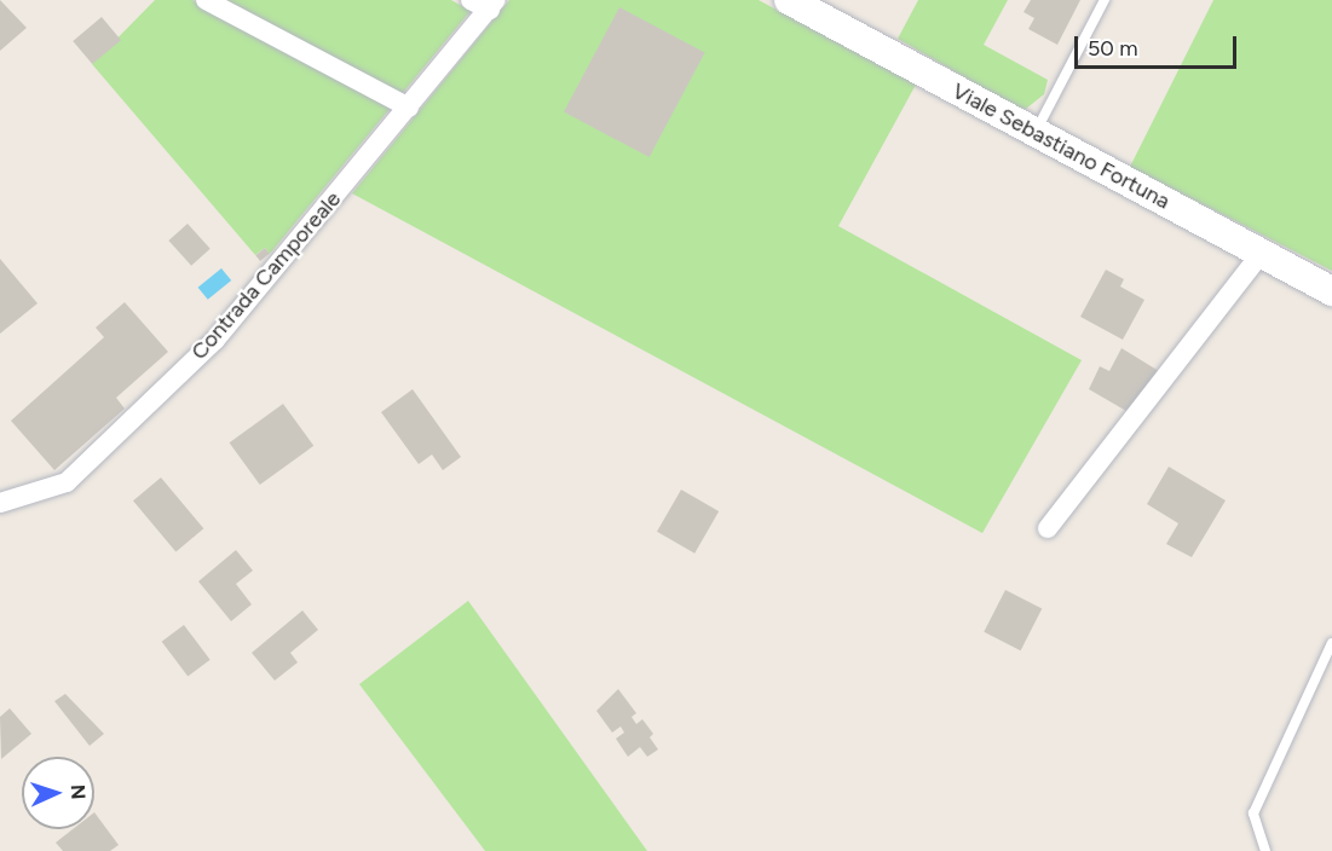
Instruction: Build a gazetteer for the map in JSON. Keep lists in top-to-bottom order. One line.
{"streets":{"street":["Viale Sebastiano Fortuna","Contrada Camporeale"]},"scale_bar":"50 m","north":"right"}
